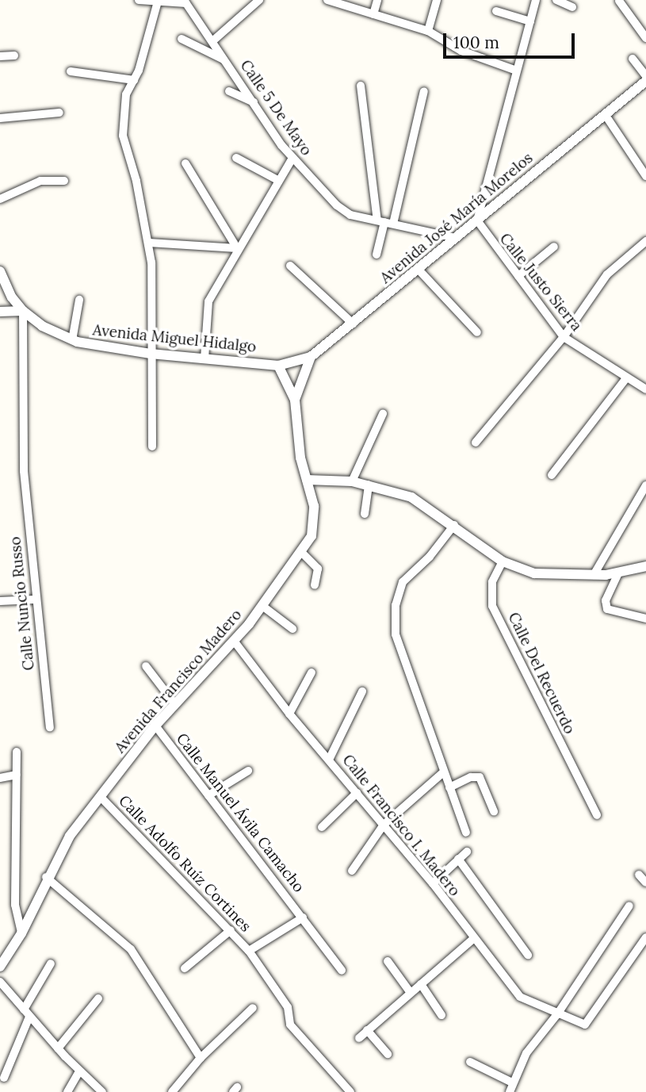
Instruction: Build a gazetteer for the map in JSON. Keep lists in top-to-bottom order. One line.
{"streets":{"street":["Calle 5 De Mayo","Avenida José María Morelos","Calle Justo Sierra","Avenida Miguel Hidalgo","Calle Nuncio Russo","Calle Del Recuerdo","Avenida Francisco Madero","Calle Manuel Ávila Camacho","Calle Francisco I. Madero","Calle Adolfo Ruíz Cortines"]},"crossings":[["Calle 5 De Mayo","Avenida José María Morelos"],["Avenida José María Morelos","Calle Justo Sierra"],["Avenida José María Morelos","Avenida Miguel Hidalgo"],["Avenida José María Morelos","Avenida Francisco Madero"],["Avenida Miguel Hidalgo","Calle Nuncio Russo"],["Avenida Miguel Hidalgo","Avenida Francisco Madero"],["Avenida Francisco Madero","Calle Manuel Ávila Camacho"],["Avenida Francisco Madero","Calle Francisco I. Madero"],["Avenida Francisco Madero","Calle Adolfo Ruíz Cortines"]],"scale_bar":"100 m"}
